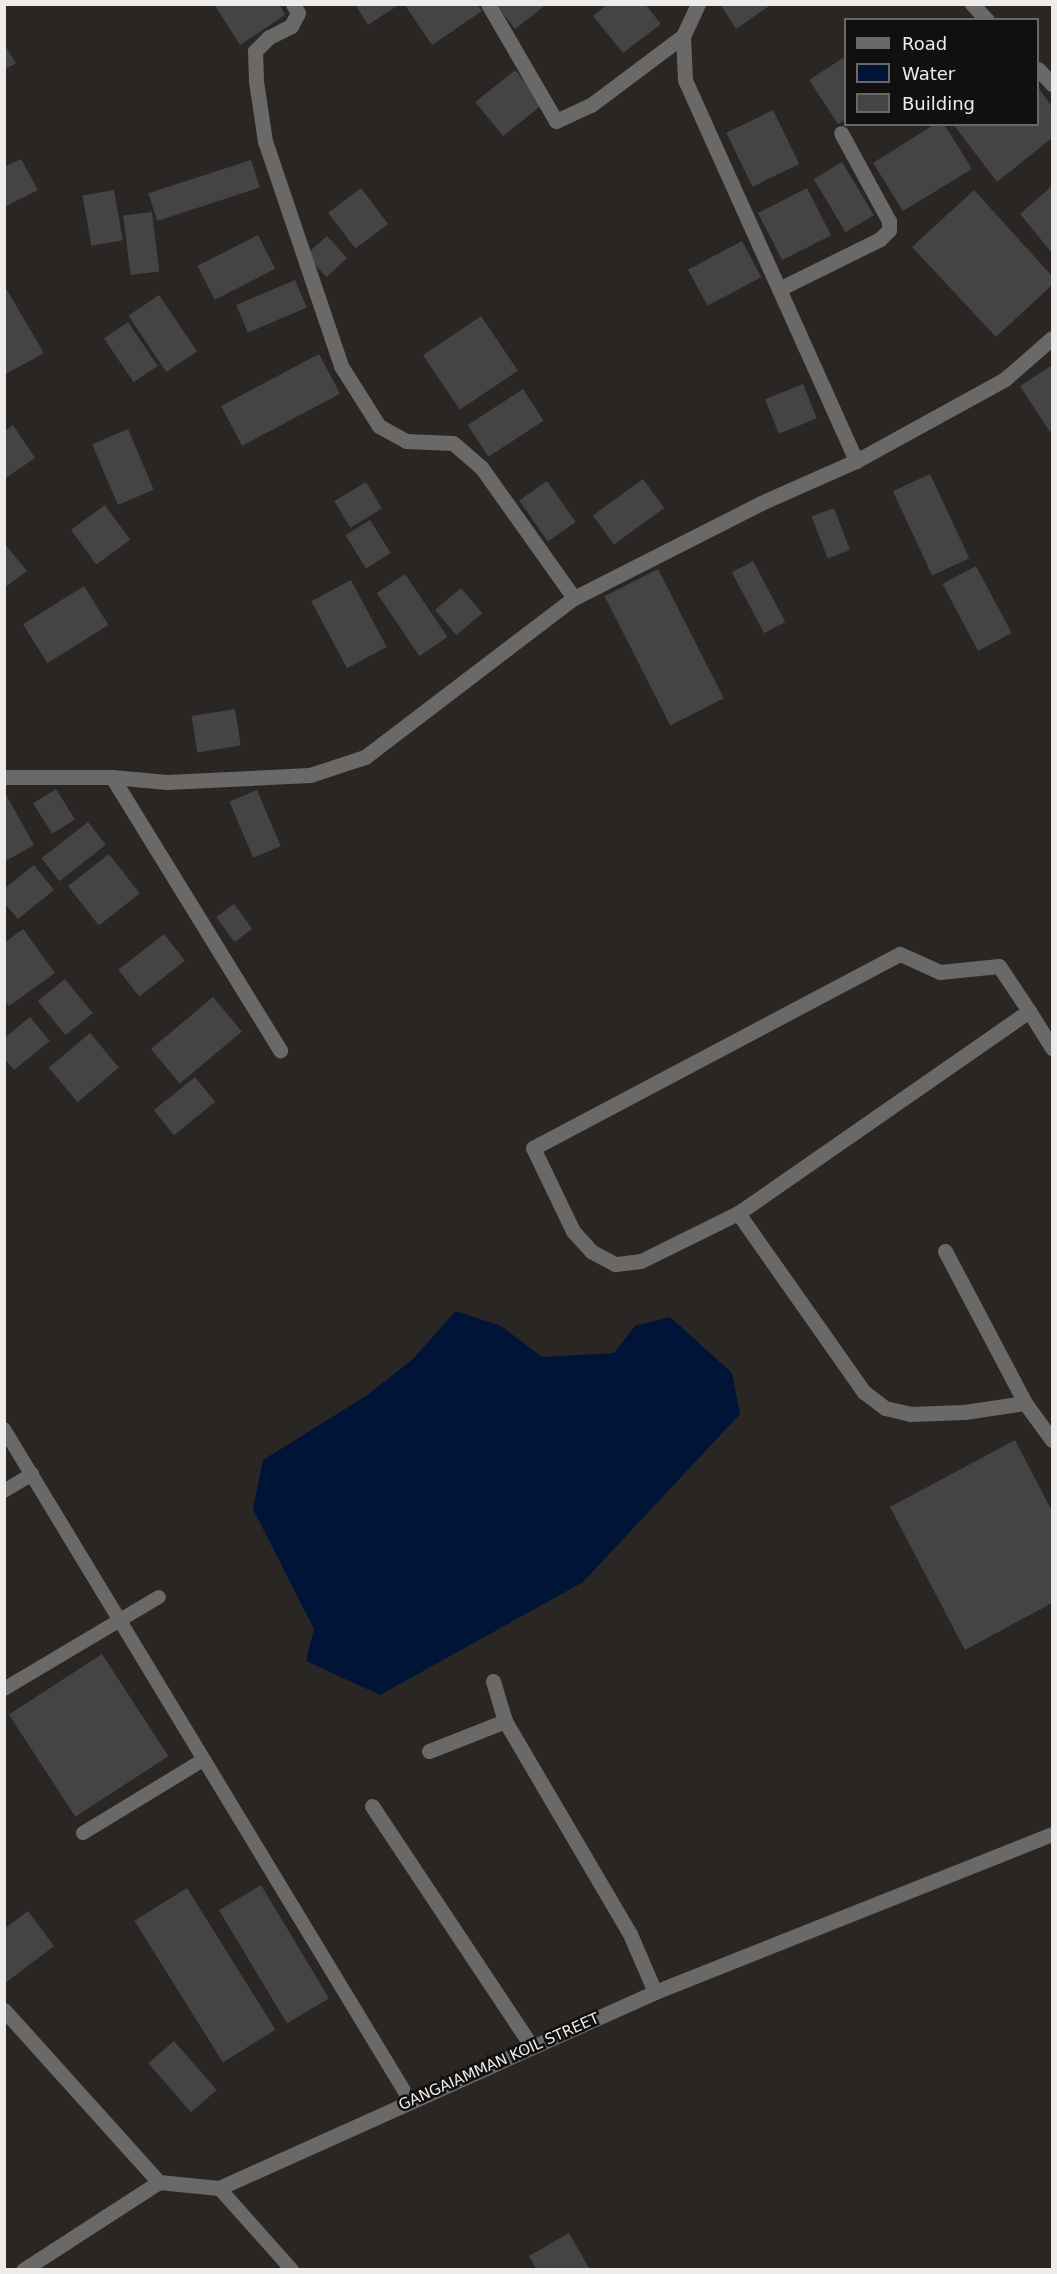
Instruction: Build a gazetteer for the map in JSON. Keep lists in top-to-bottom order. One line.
{"streets":{"street":["GANGAIAMMAN KOIL STREET"]},"legend":["Road","Water","Building"]}
